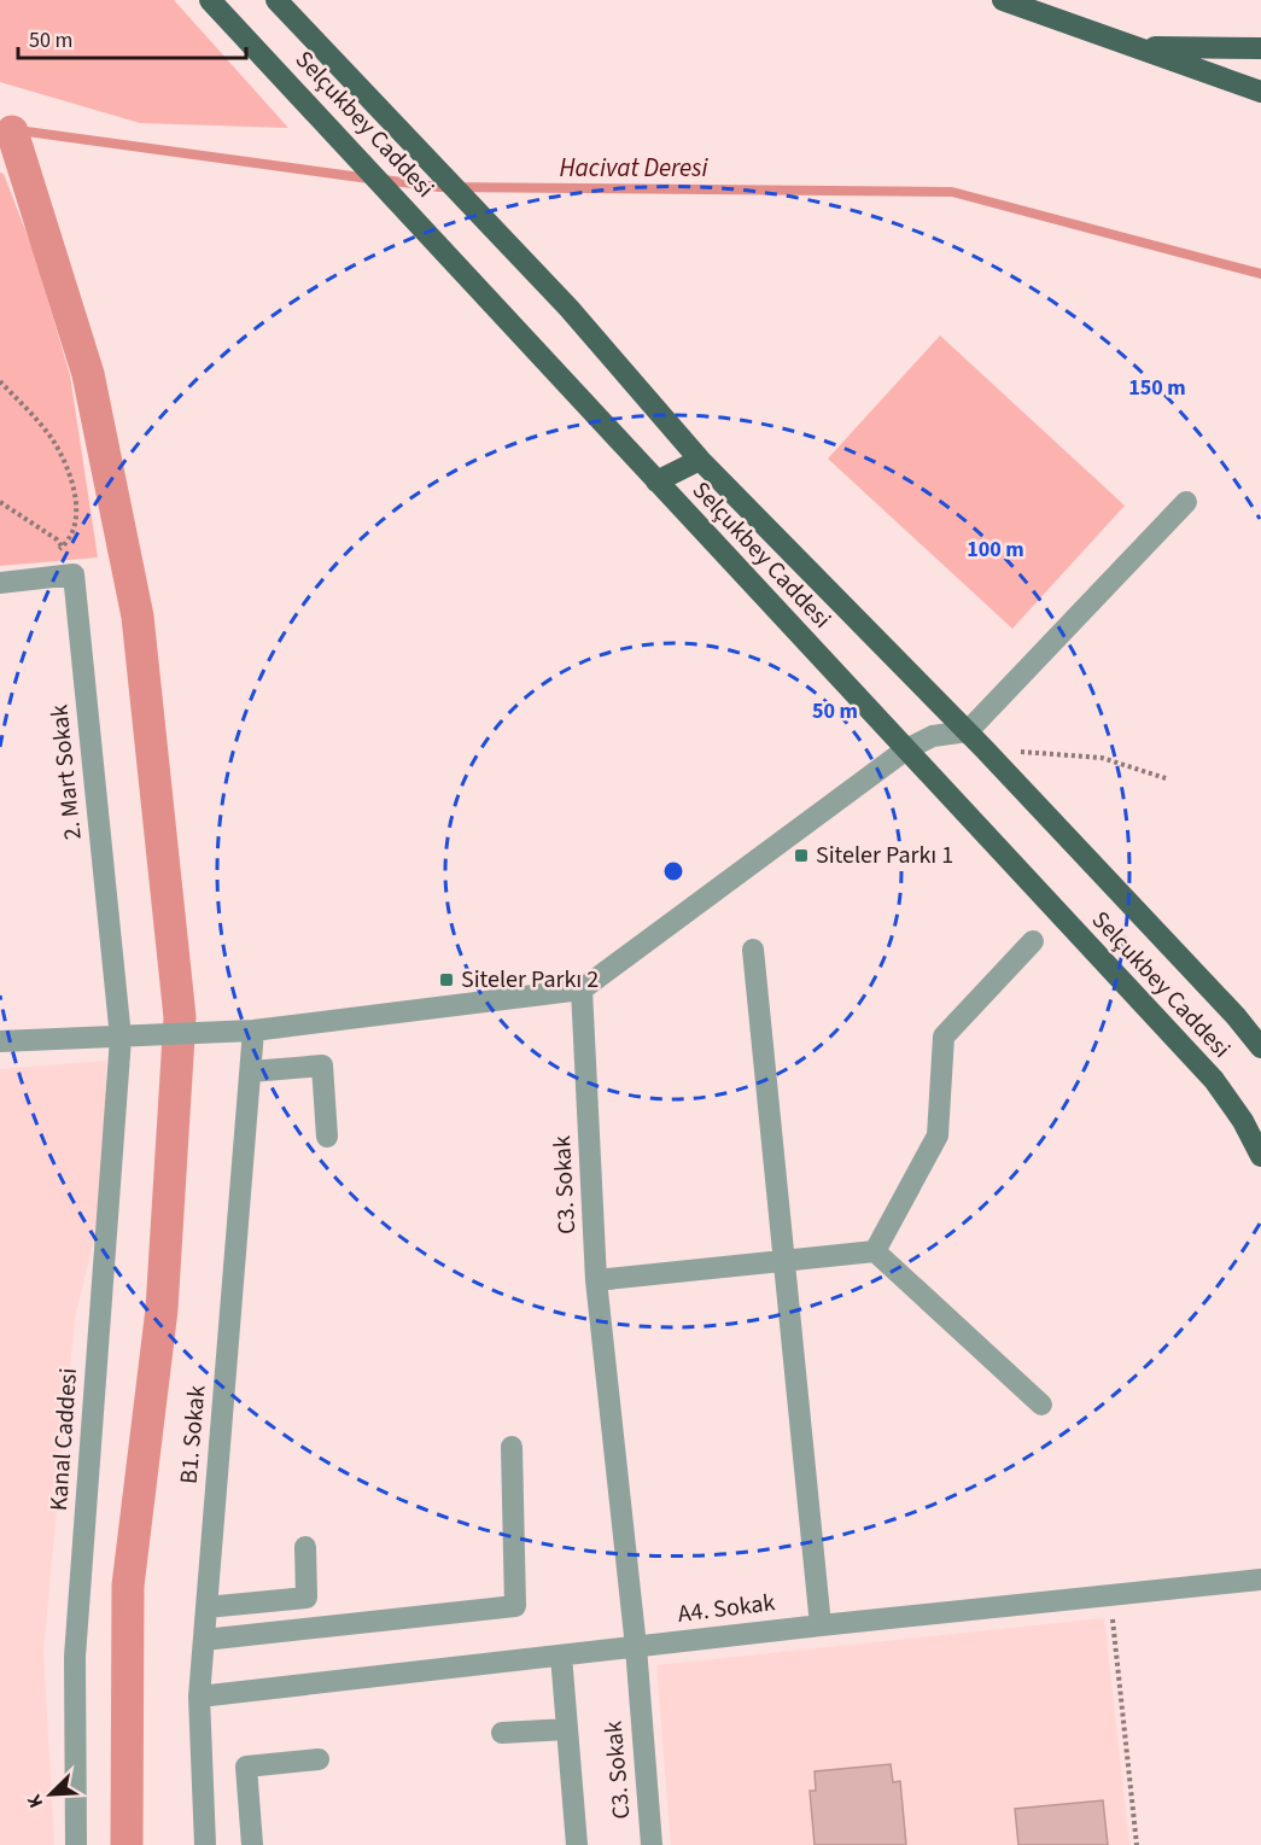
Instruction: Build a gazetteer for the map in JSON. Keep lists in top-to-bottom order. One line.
{"streets":{"main road":["Selçukbey Caddesi"],"street":["2. Mart Sokak","C3. Sokak","B1. Sokak","Kanal Caddesi","A4. Sokak"]},"crossings":[["2. Mart Sokak","Kanal Caddesi"],["C3. Sokak","A4. Sokak"],["B1. Sokak","A4. Sokak"]],"water":["Hacivat Deresi"],"places":{"transit":["Siteler Parkı 1","Siteler Parkı 2"]},"scale_bar":"50 m","north":"bottom left","rings":["150 m","100 m","50 m"]}
